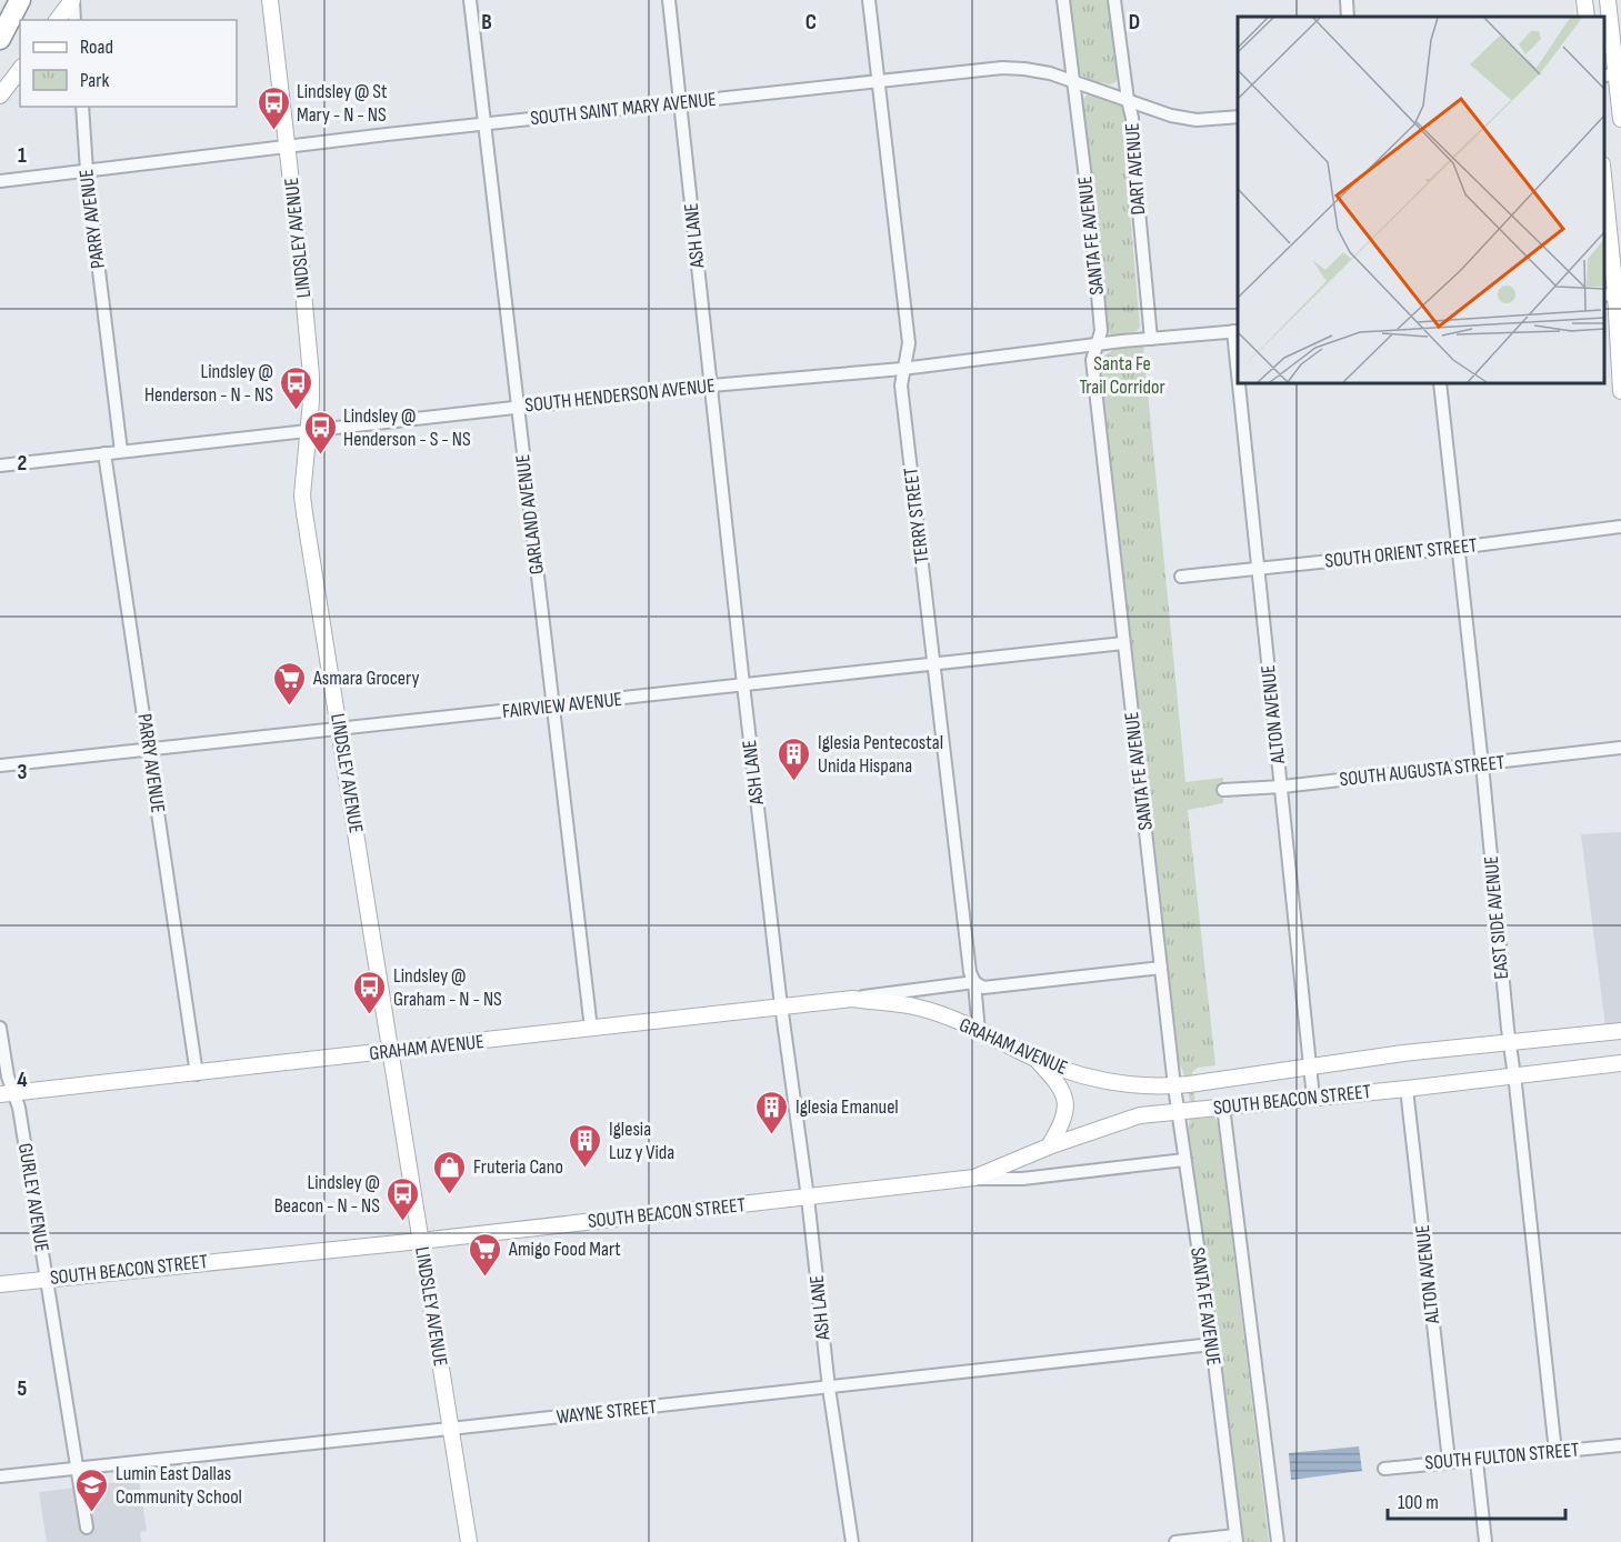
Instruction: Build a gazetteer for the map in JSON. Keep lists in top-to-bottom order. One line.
{"streets":{"street":["SOUTH SAINT MARY AVENUE","DART AVENUE","PARRY AVENUE","ASH LANE","SANTA FE AVENUE","LINDSLEY AVENUE","SOUTH HENDERSON AVENUE","GARLAND AVENUE","TERRY STREET","SOUTH ORIENT STREET","FAIRVIEW AVENUE","ALTON AVENUE","SOUTH AUGUSTA STREET","EAST SIDE AVENUE","GRAHAM AVENUE","SOUTH BEACON STREET","GURLEY AVENUE","WAYNE STREET","SOUTH FULTON STREET"]},"crossings":[["SOUTH SAINT MARY AVENUE","DART AVENUE"],["SOUTH SAINT MARY AVENUE","PARRY AVENUE"],["SOUTH SAINT MARY AVENUE","ASH LANE"],["SOUTH SAINT MARY AVENUE","SANTA FE AVENUE"],["SOUTH SAINT MARY AVENUE","LINDSLEY AVENUE"],["SOUTH SAINT MARY AVENUE","GARLAND AVENUE"],["SOUTH SAINT MARY AVENUE","TERRY STREET"],["DART AVENUE","SOUTH HENDERSON AVENUE"],["PARRY AVENUE","SOUTH HENDERSON AVENUE"],["PARRY AVENUE","FAIRVIEW AVENUE"],["PARRY AVENUE","GRAHAM AVENUE"],["ASH LANE","SOUTH HENDERSON AVENUE"],["ASH LANE","FAIRVIEW AVENUE"],["ASH LANE","GRAHAM AVENUE"],["ASH LANE","SOUTH BEACON STREET"],["ASH LANE","WAYNE STREET"],["SANTA FE AVENUE","SOUTH HENDERSON AVENUE"],["SANTA FE AVENUE","FAIRVIEW AVENUE"],["SANTA FE AVENUE","GRAHAM AVENUE"],["SANTA FE AVENUE","SOUTH BEACON STREET"],["SANTA FE AVENUE","WAYNE STREET"],["LINDSLEY AVENUE","SOUTH HENDERSON AVENUE"],["LINDSLEY AVENUE","FAIRVIEW AVENUE"],["LINDSLEY AVENUE","GRAHAM AVENUE"],["LINDSLEY AVENUE","SOUTH BEACON STREET"],["LINDSLEY AVENUE","WAYNE STREET"],["SOUTH HENDERSON AVENUE","GARLAND AVENUE"],["SOUTH HENDERSON AVENUE","TERRY STREET"],["GARLAND AVENUE","FAIRVIEW AVENUE"],["GARLAND AVENUE","GRAHAM AVENUE"],["TERRY STREET","FAIRVIEW AVENUE"],["TERRY STREET","GRAHAM AVENUE"],["SOUTH ORIENT STREET","ALTON AVENUE"],["SOUTH ORIENT STREET","EAST SIDE AVENUE"],["ALTON AVENUE","SOUTH AUGUSTA STREET"],["ALTON AVENUE","SOUTH BEACON STREET"],["ALTON AVENUE","SOUTH FULTON STREET"],["SOUTH AUGUSTA STREET","EAST SIDE AVENUE"],["EAST SIDE AVENUE","SOUTH BEACON STREET"],["EAST SIDE AVENUE","SOUTH FULTON STREET"],["GRAHAM AVENUE","SOUTH BEACON STREET"],["GRAHAM AVENUE","GURLEY AVENUE"],["SOUTH BEACON STREET","GURLEY AVENUE"],["GURLEY AVENUE","WAYNE STREET"]],"parks":["Santa Fe Trail Corridor"],"places":{"bus stop":["Lindsley @ St Mary - N - NS","Lindsley @ Henderson - N - NS","Lindsley @ Henderson - S - NS","Lindsley @ Graham - N - NS","Lindsley @ Beacon - N - NS"],"supermarket":["Asmara Grocery","Amigo Food Mart"],"building":["Iglesia Pentecostal Unida Hispana","Iglesia Emanuel","Iglesia Luz y Vida"],"shop":["Fruteria Cano"],"school or university":["Lumin East Dallas Community School"]},"legend":["Road","Park"],"scale_bar":"100 m","grid":{"columns":["B","C","D"],"rows":["1","2","3","4","5"]}}
